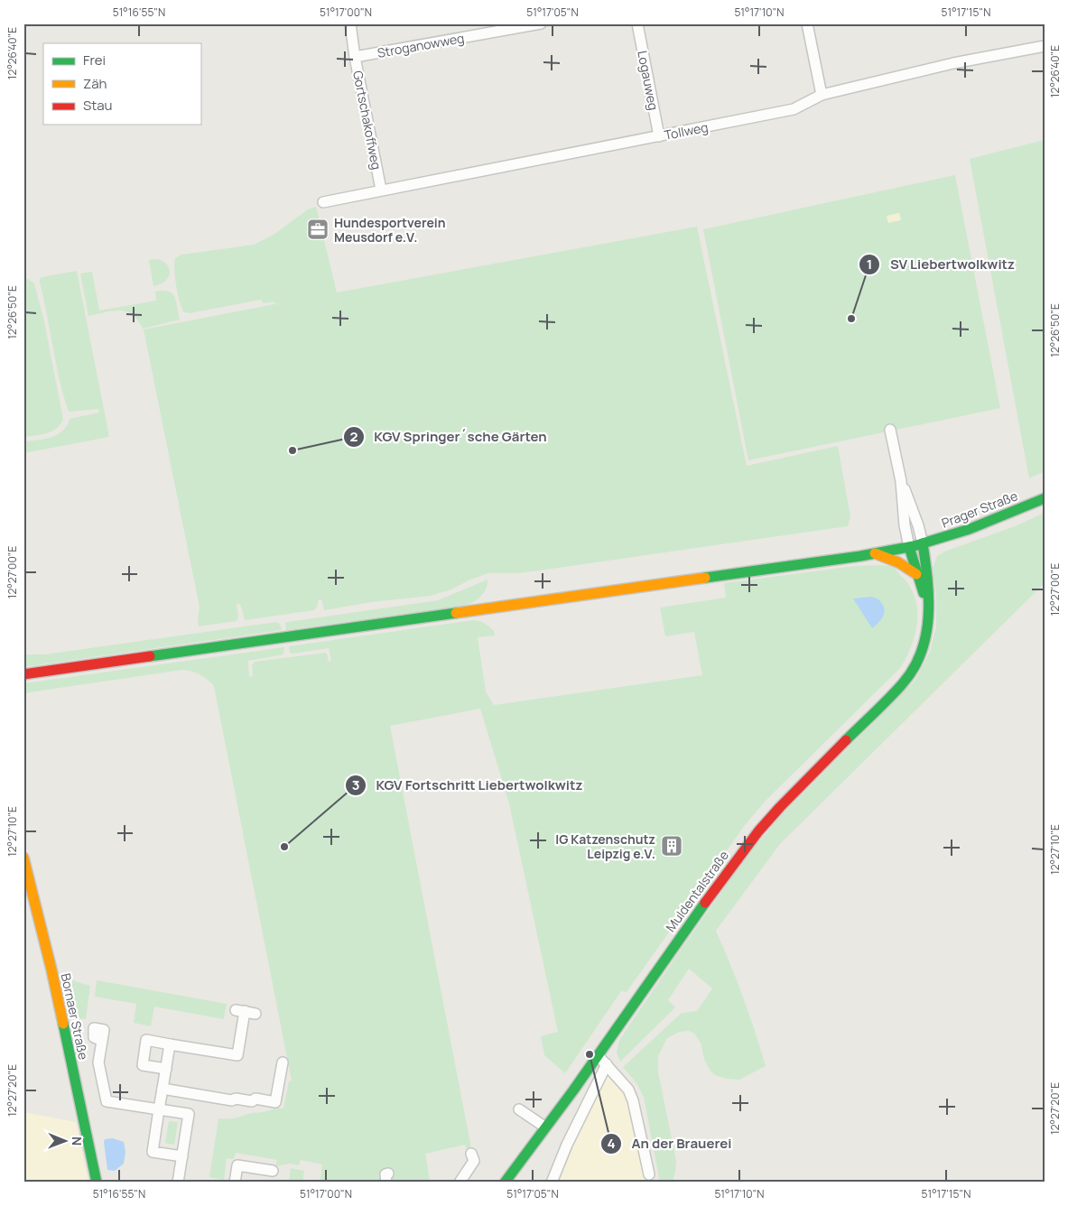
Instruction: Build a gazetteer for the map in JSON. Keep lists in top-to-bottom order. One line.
{"streets":{"main road":["Prager Straße","Muldentalstraße","Bornaer Straße"],"street":["Stroganowweg","Logauweg","Gortschakoffweg","Tollweg"]},"crossings":[["Stroganowweg","Gortschakoffweg"],["Logauweg","Tollweg"],["Gortschakoffweg","Tollweg"],["Prager Straße","Muldentalstraße"]],"places":{"office":["Hundesportverein Meusdorf e.V."],"other":["SV Liebertwolkwitz","KGV Springer´sche Gärten","KGV Fortschritt Liebertwolkwitz","An der Brauerei"],"building":["IG Katzenschutz Leipzig e.V."]},"legend":["Frei","Zäh","Stau"],"north":"right","coordinates":["51°16'55\"N","51°17'00\"N","51°17'05\"N","51°17'10\"N","51°17'15\"N","12°26'40\"E","12°26'50\"E","12°27'00\"E","12°27'10\"E","12°27'20\"E"]}
